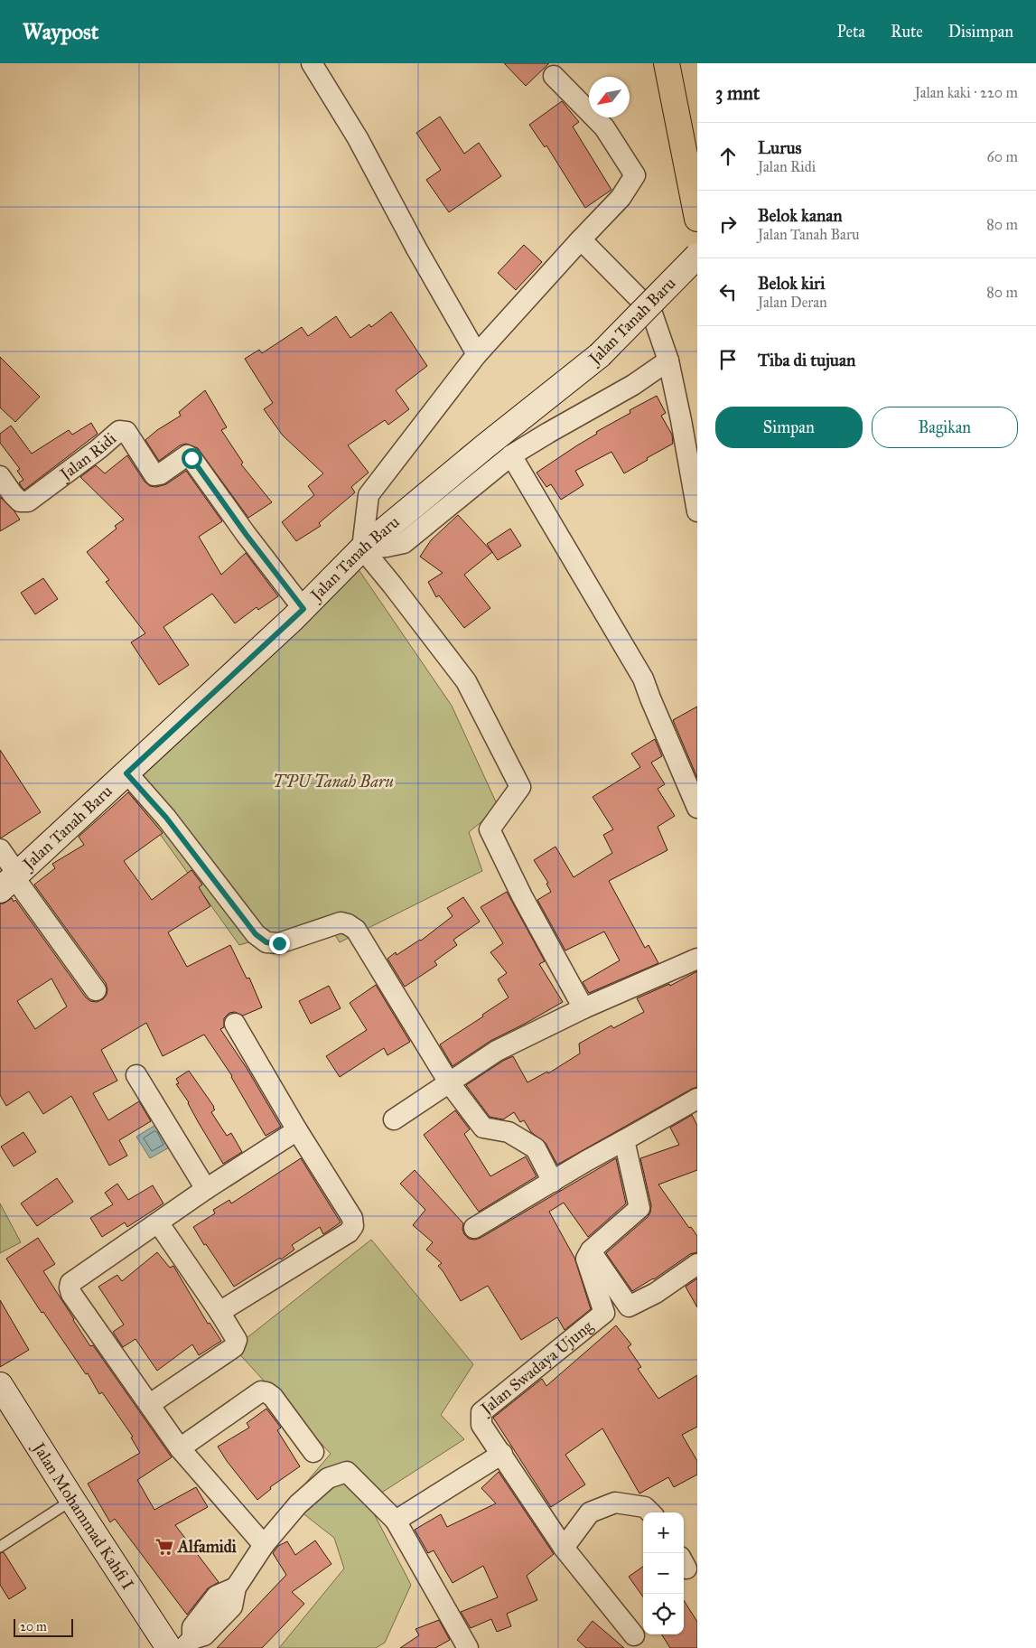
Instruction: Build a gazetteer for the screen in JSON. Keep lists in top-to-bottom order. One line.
{"streets":{"main road":["Jalan Tanah Baru","Jalan Mohammad Kahfi I"],"street":["Jalan Ridi","Jalan Swadaya Ujung"]},"crossings":[["Jalan Tanah Baru","Jalan Ridi"]],"parks":["TPU Tanah Baru"],"places":{"supermarket":["Alfamidi"]},"scale_bar":"20 m","north":"bottom left","page":{"header":"Waypost","nav":["Peta","Rute","Disimpan"],"heading":["3 mnt","Jalan kaki · 220 m"],"list":[["Lurus","Jalan Ridi","60 m"],["Belok kanan","Jalan Tanah Baru","80 m"],["Belok kiri","Jalan Deran","80 m"],"Tiba di tujuan"],"buttons":["Simpan","Bagikan"],"map_buttons":["+","−"],"scale":"20 m"}}
